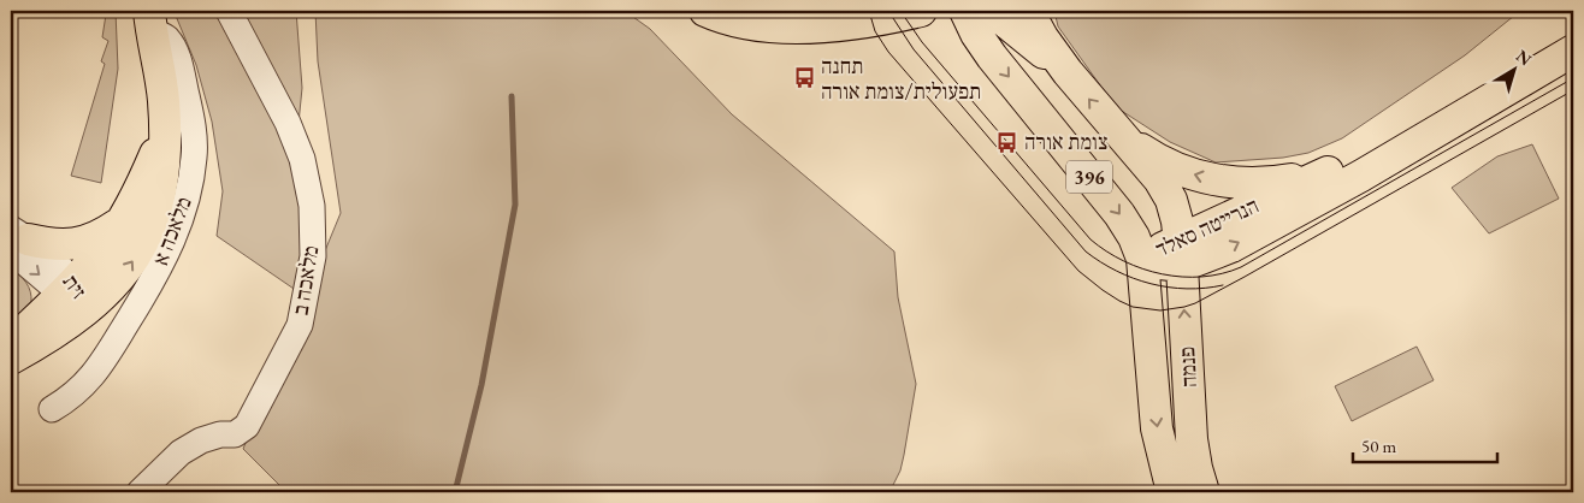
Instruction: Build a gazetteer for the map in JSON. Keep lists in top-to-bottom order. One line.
{"streets":{"main road":["396","הנרייטה סאלד","פנמה"],"street":["מלאכה א","מלאכה ב","זית"]},"crossings":[["396","הנרייטה סאלד"],["396","פנמה"],["הנרייטה סאלד","פנמה"]],"places":{"bus stop":["תחנה תפעולית/צומת אורה","צומת אורה"]},"scale_bar":"50 m","north":"top right"}
